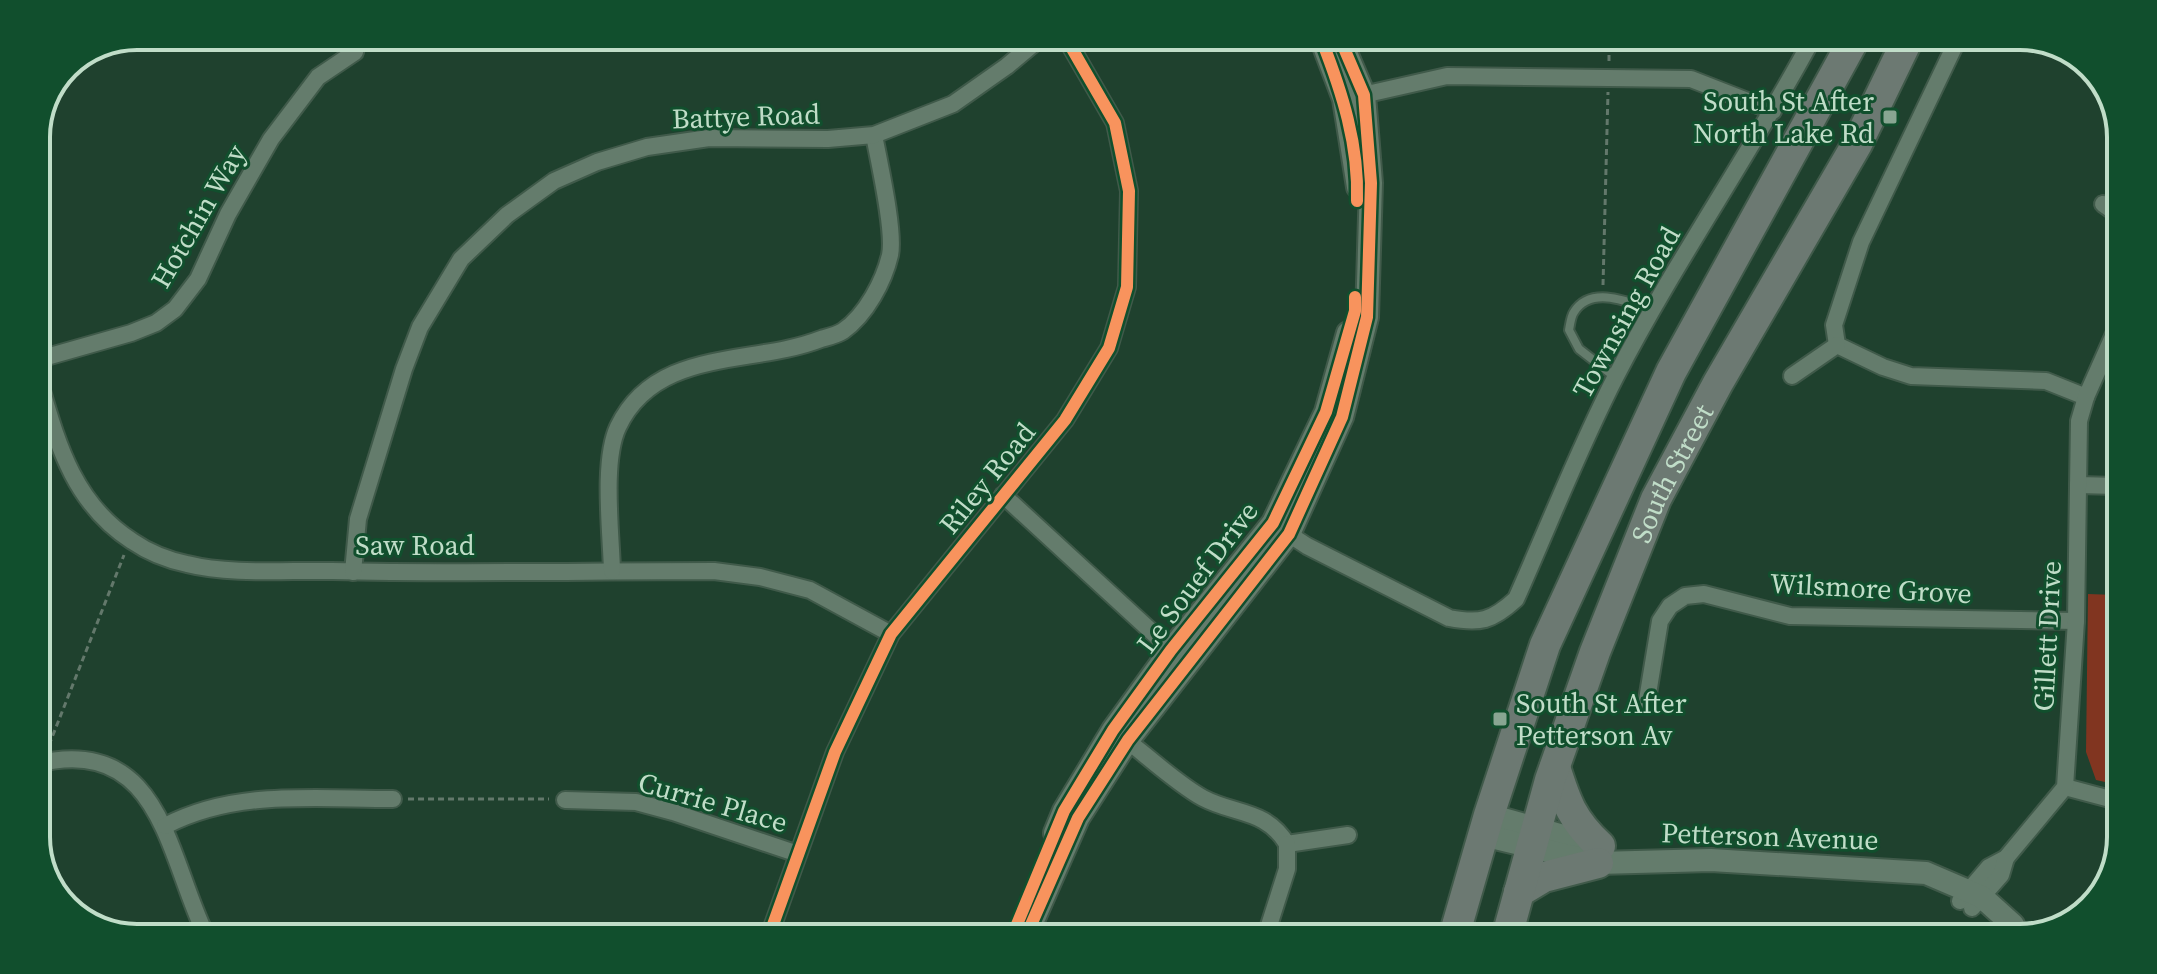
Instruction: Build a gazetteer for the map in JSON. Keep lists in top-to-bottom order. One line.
{"streets":{"highway":["South Street"],"street":["Battye Road","Hotchin Way","Townsing Road","Riley Road","Saw Road","Le Souef Drive","Wilsmore Grove","Gillett Drive","Currie Place","Petterson Avenue"]},"crossings":[["Battye Road","Saw Road"],["Townsing Road","Le Souef Drive"],["South Street","Petterson Avenue"],["Riley Road","Saw Road"],["Riley Road","Currie Place"],["Wilsmore Grove","Gillett Drive"]],"places":{"transit":["South St After North Lake Rd","South St After Petterson Av"]}}
